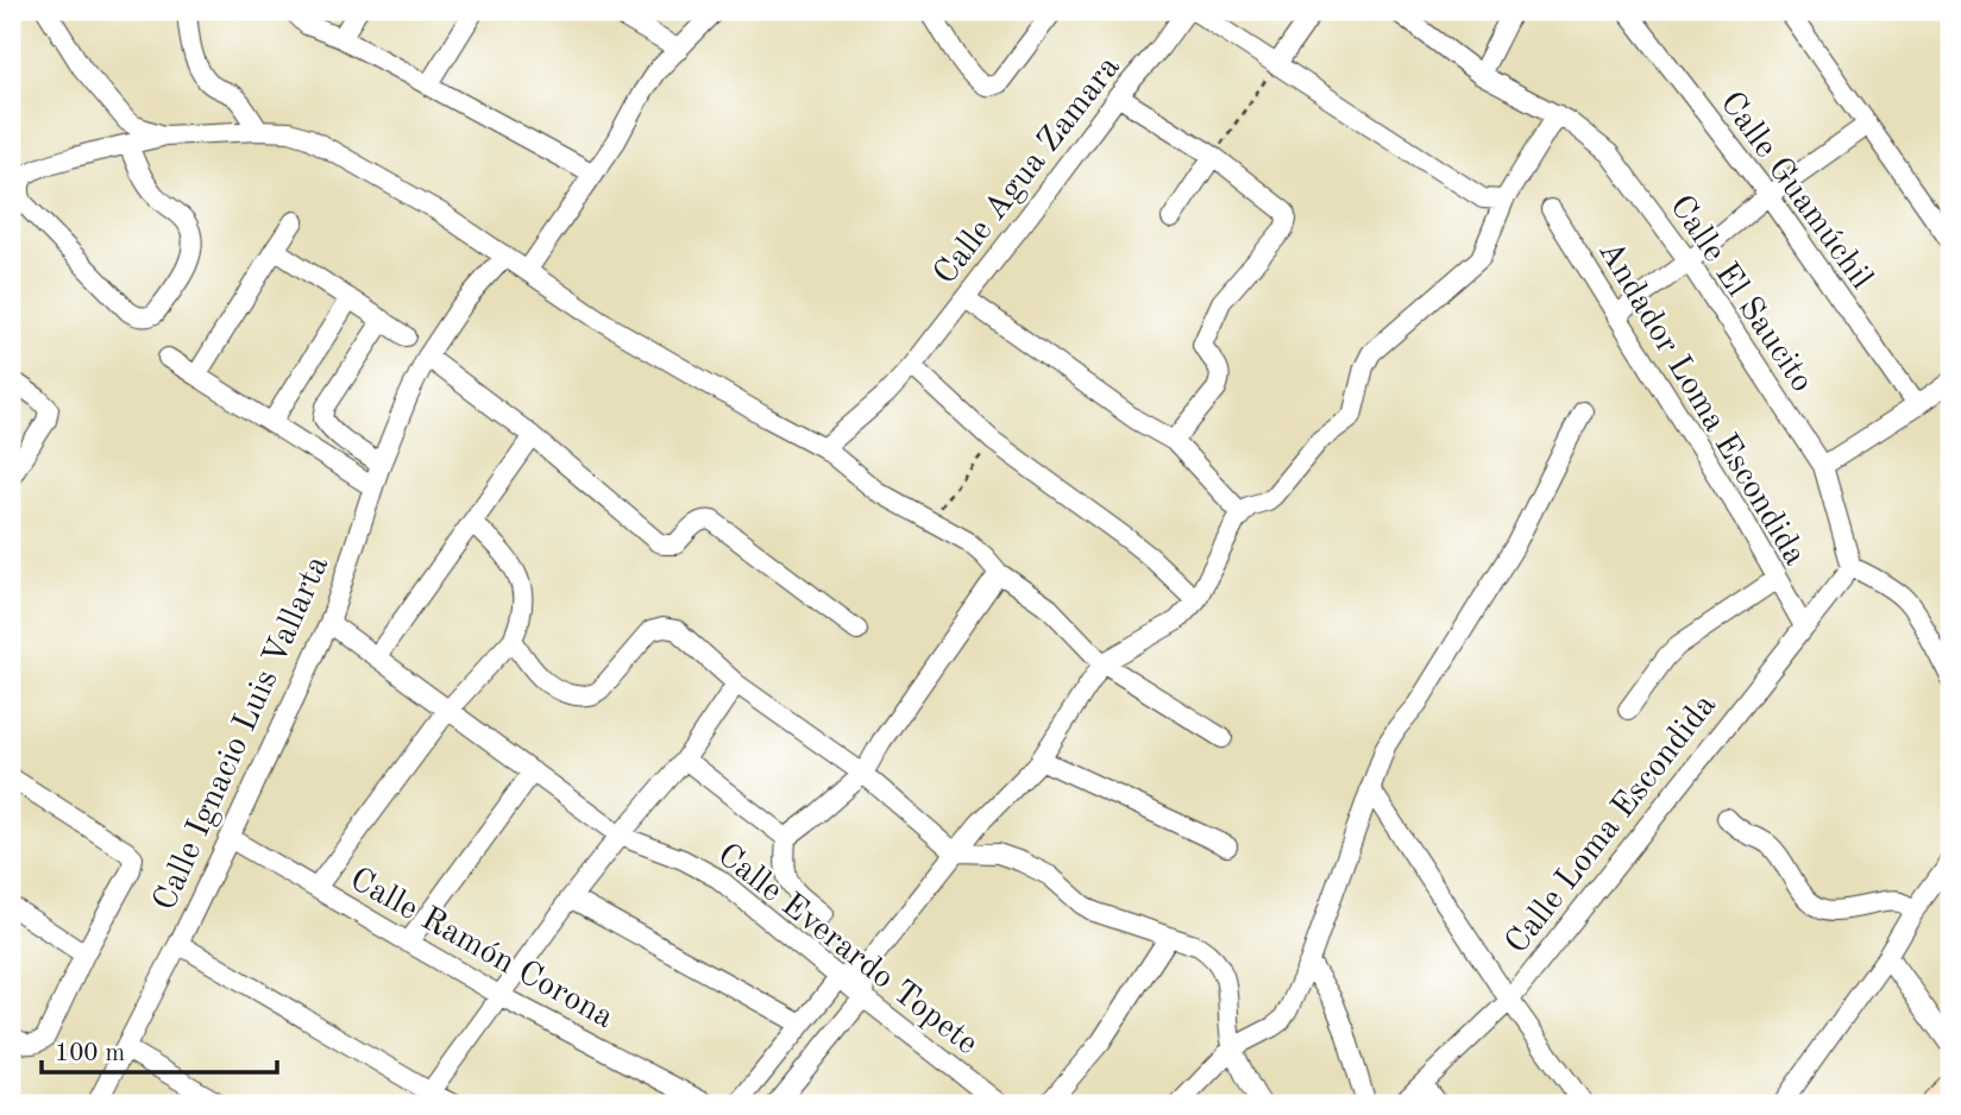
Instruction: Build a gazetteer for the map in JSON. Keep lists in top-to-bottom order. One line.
{"streets":{"street":["Calle Agua Zamara","Calle Guamúchil","Calle El Saucito","Andador Loma Escondida","Calle Ignacio Luis Vallarta","Calle Loma Escondida","Calle Ramón Corona","Calle Everardo Topete"]},"crossings":[["Calle El Saucito","Calle Loma Escondida"],["Andador Loma Escondida","Calle Loma Escondida"],["Calle Ignacio Luis Vallarta","Calle Ramón Corona"],["Calle Ignacio Luis Vallarta","Calle Everardo Topete"]],"scale_bar":"100 m"}
